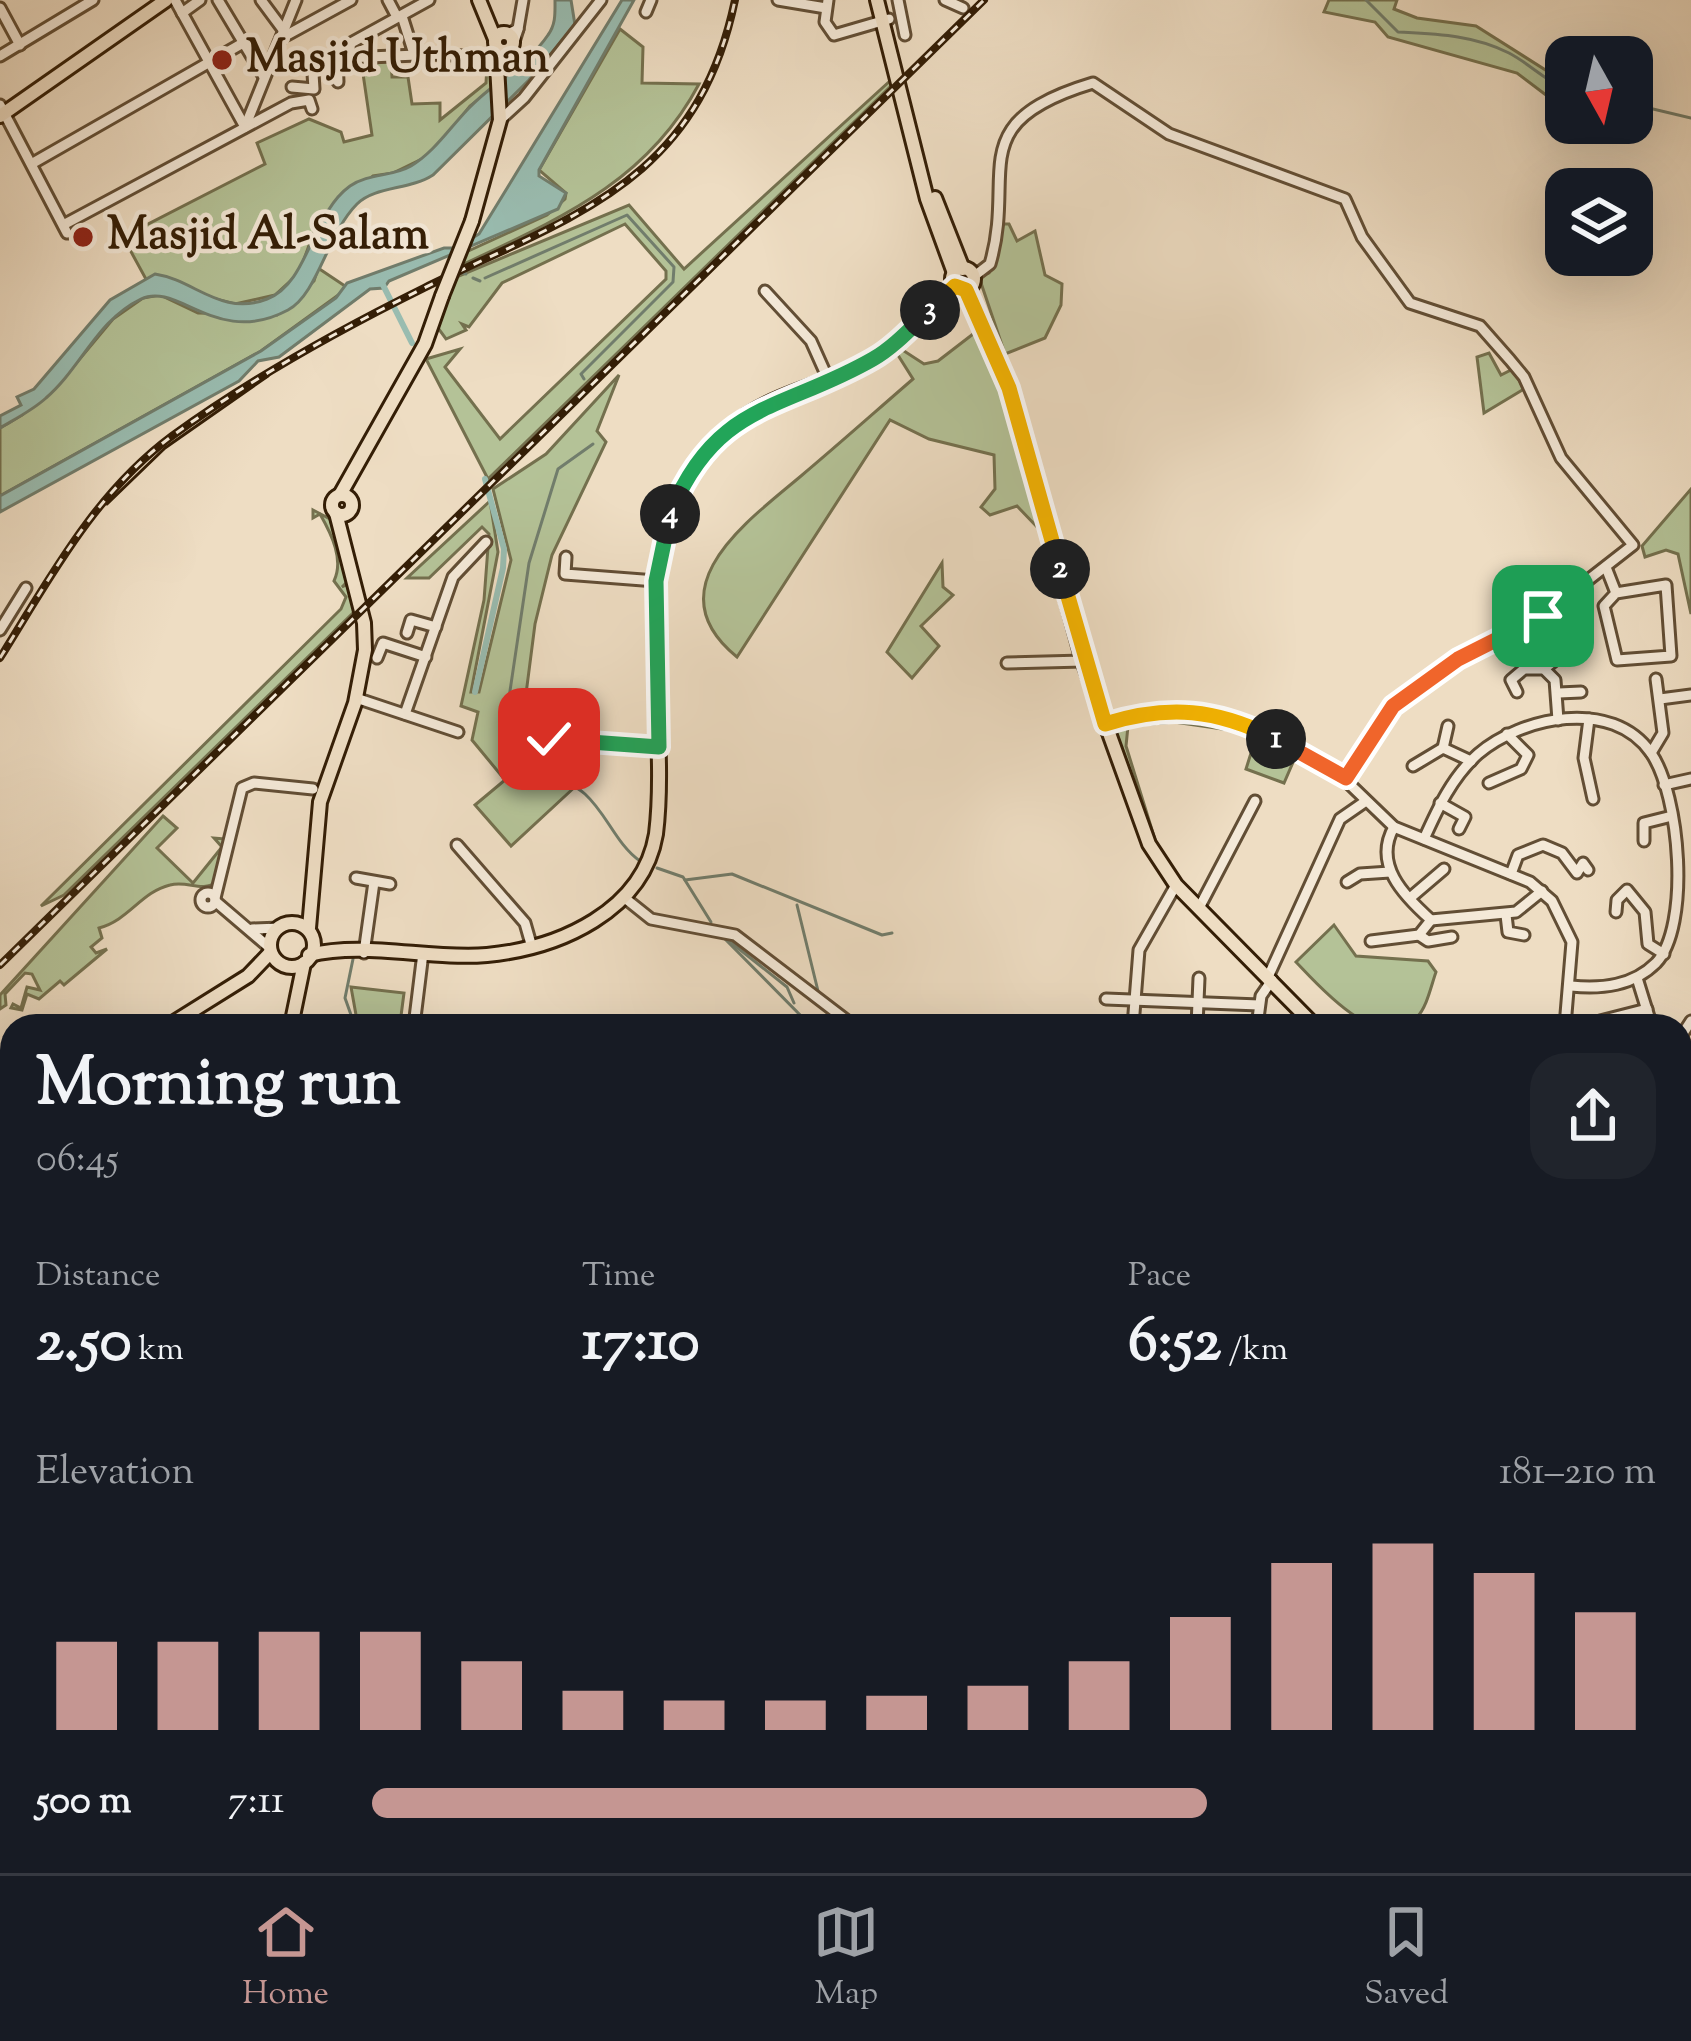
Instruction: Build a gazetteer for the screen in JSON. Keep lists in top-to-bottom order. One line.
{"places":["Masjid Uthman","Masjid Al-Salam"],"north":"bottom","page":{"pins":["3","4","2","1"],"heading":["Morning run","06:45"],"stats":[["Distance","2.50 km"],["Time","17:10"],["Pace","6:52 /km"]],"chart":["Elevation","181–210 m"],"list":[{"name":"500 m","note":"7:11"}],"tabs":["Home","Map","Saved"]}}
